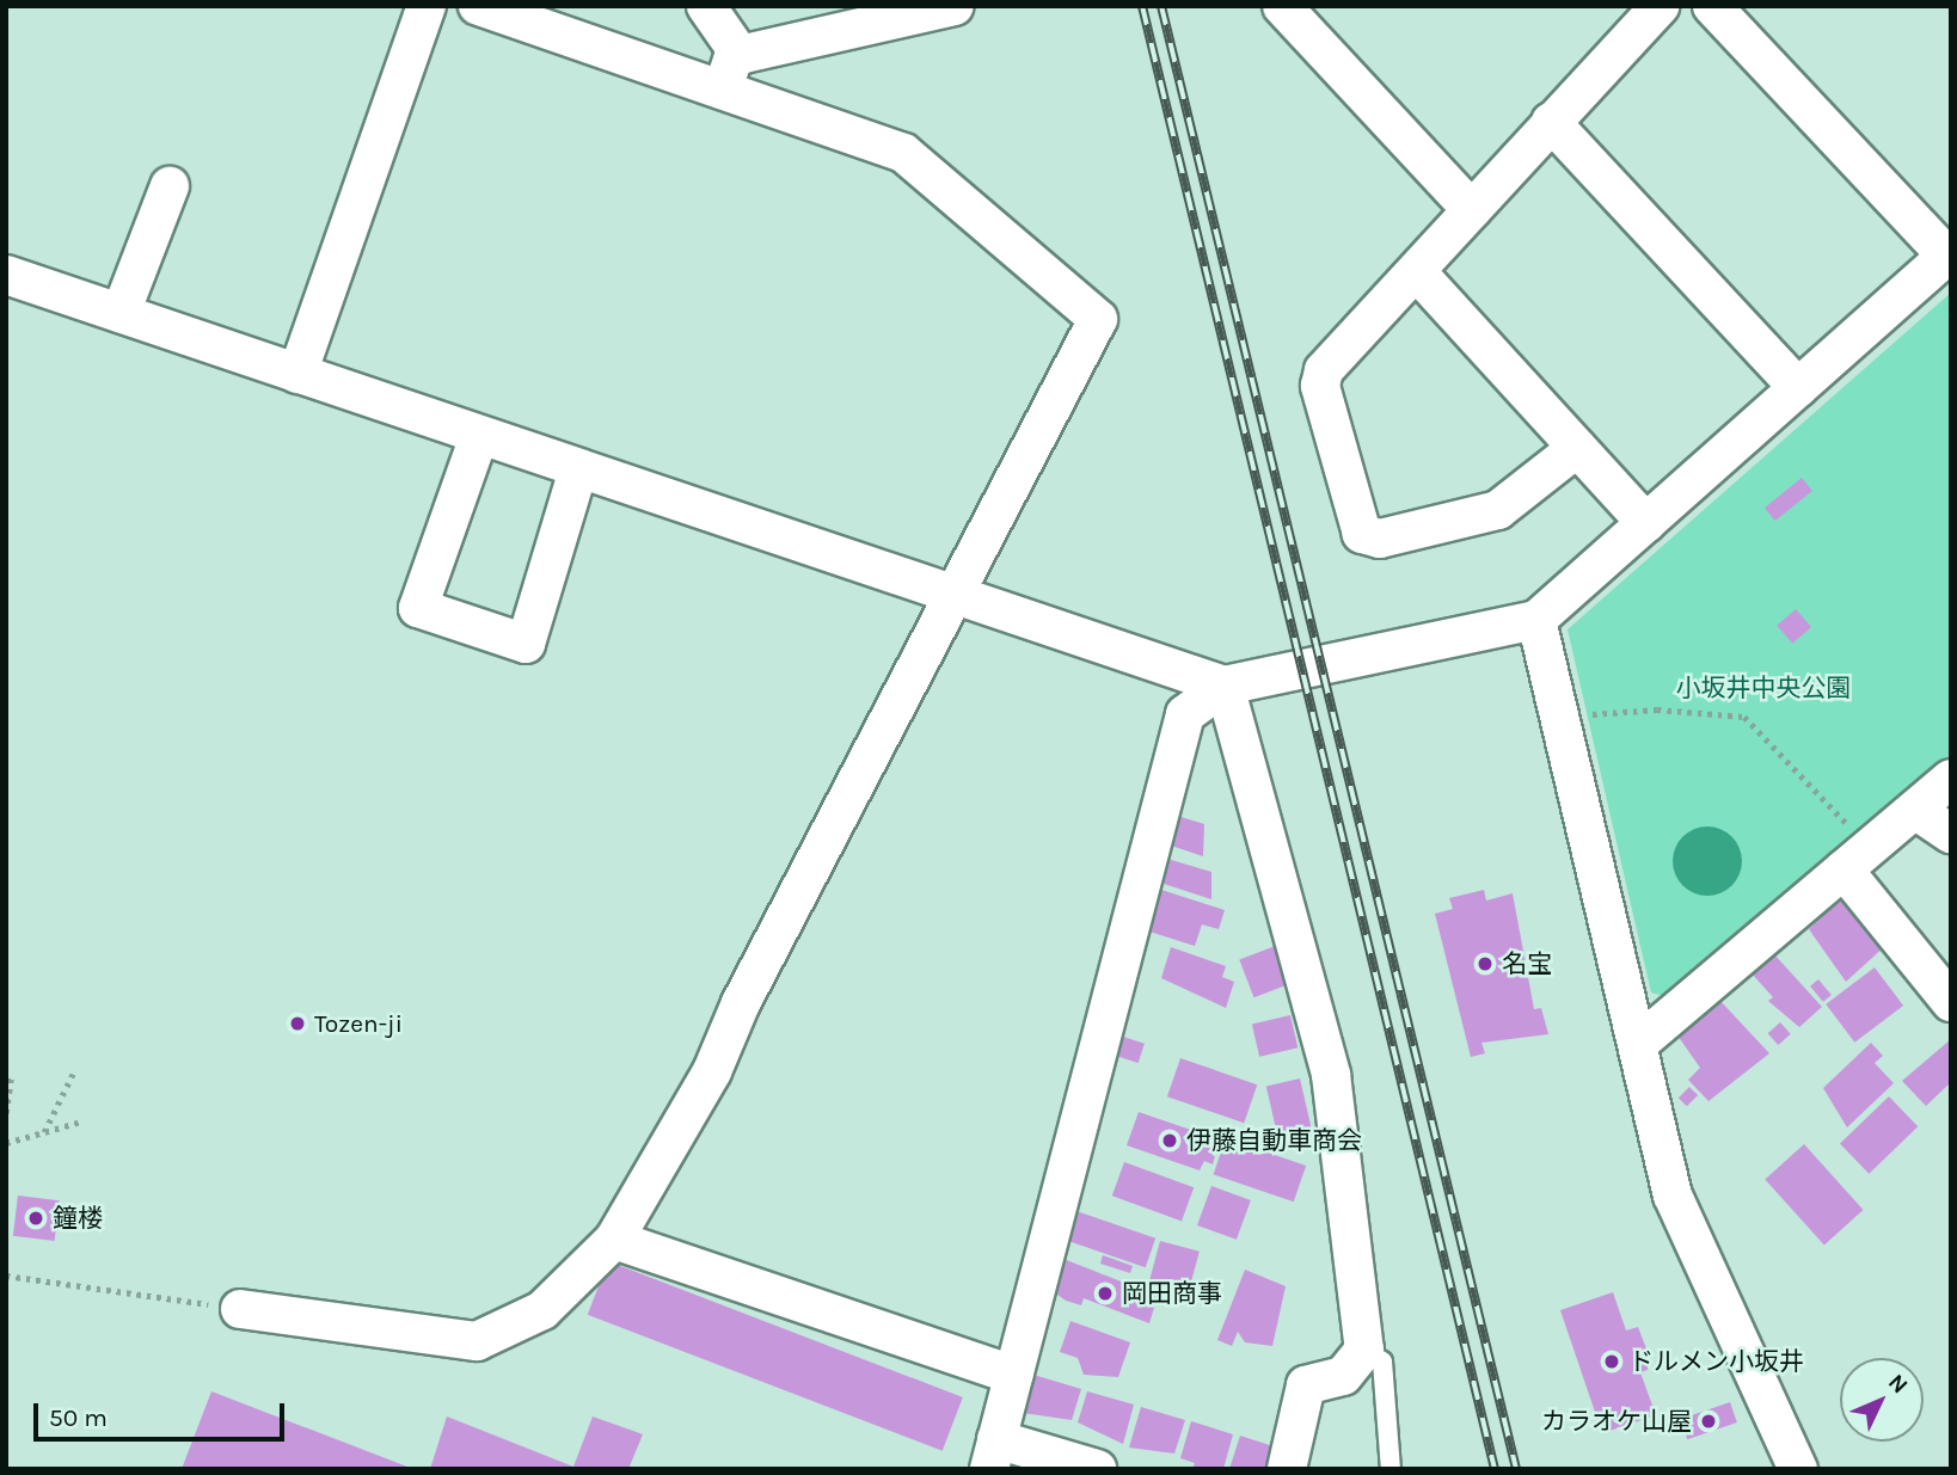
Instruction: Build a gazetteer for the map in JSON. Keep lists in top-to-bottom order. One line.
{"parks":["小坂井中央公園"],"places":["名宝","Tozen-ji","伊藤自動車商会","鐘楼","岡田商事","ドルメン小坂井","カラオケ山屋"],"scale_bar":"50 m","north":"top right"}
